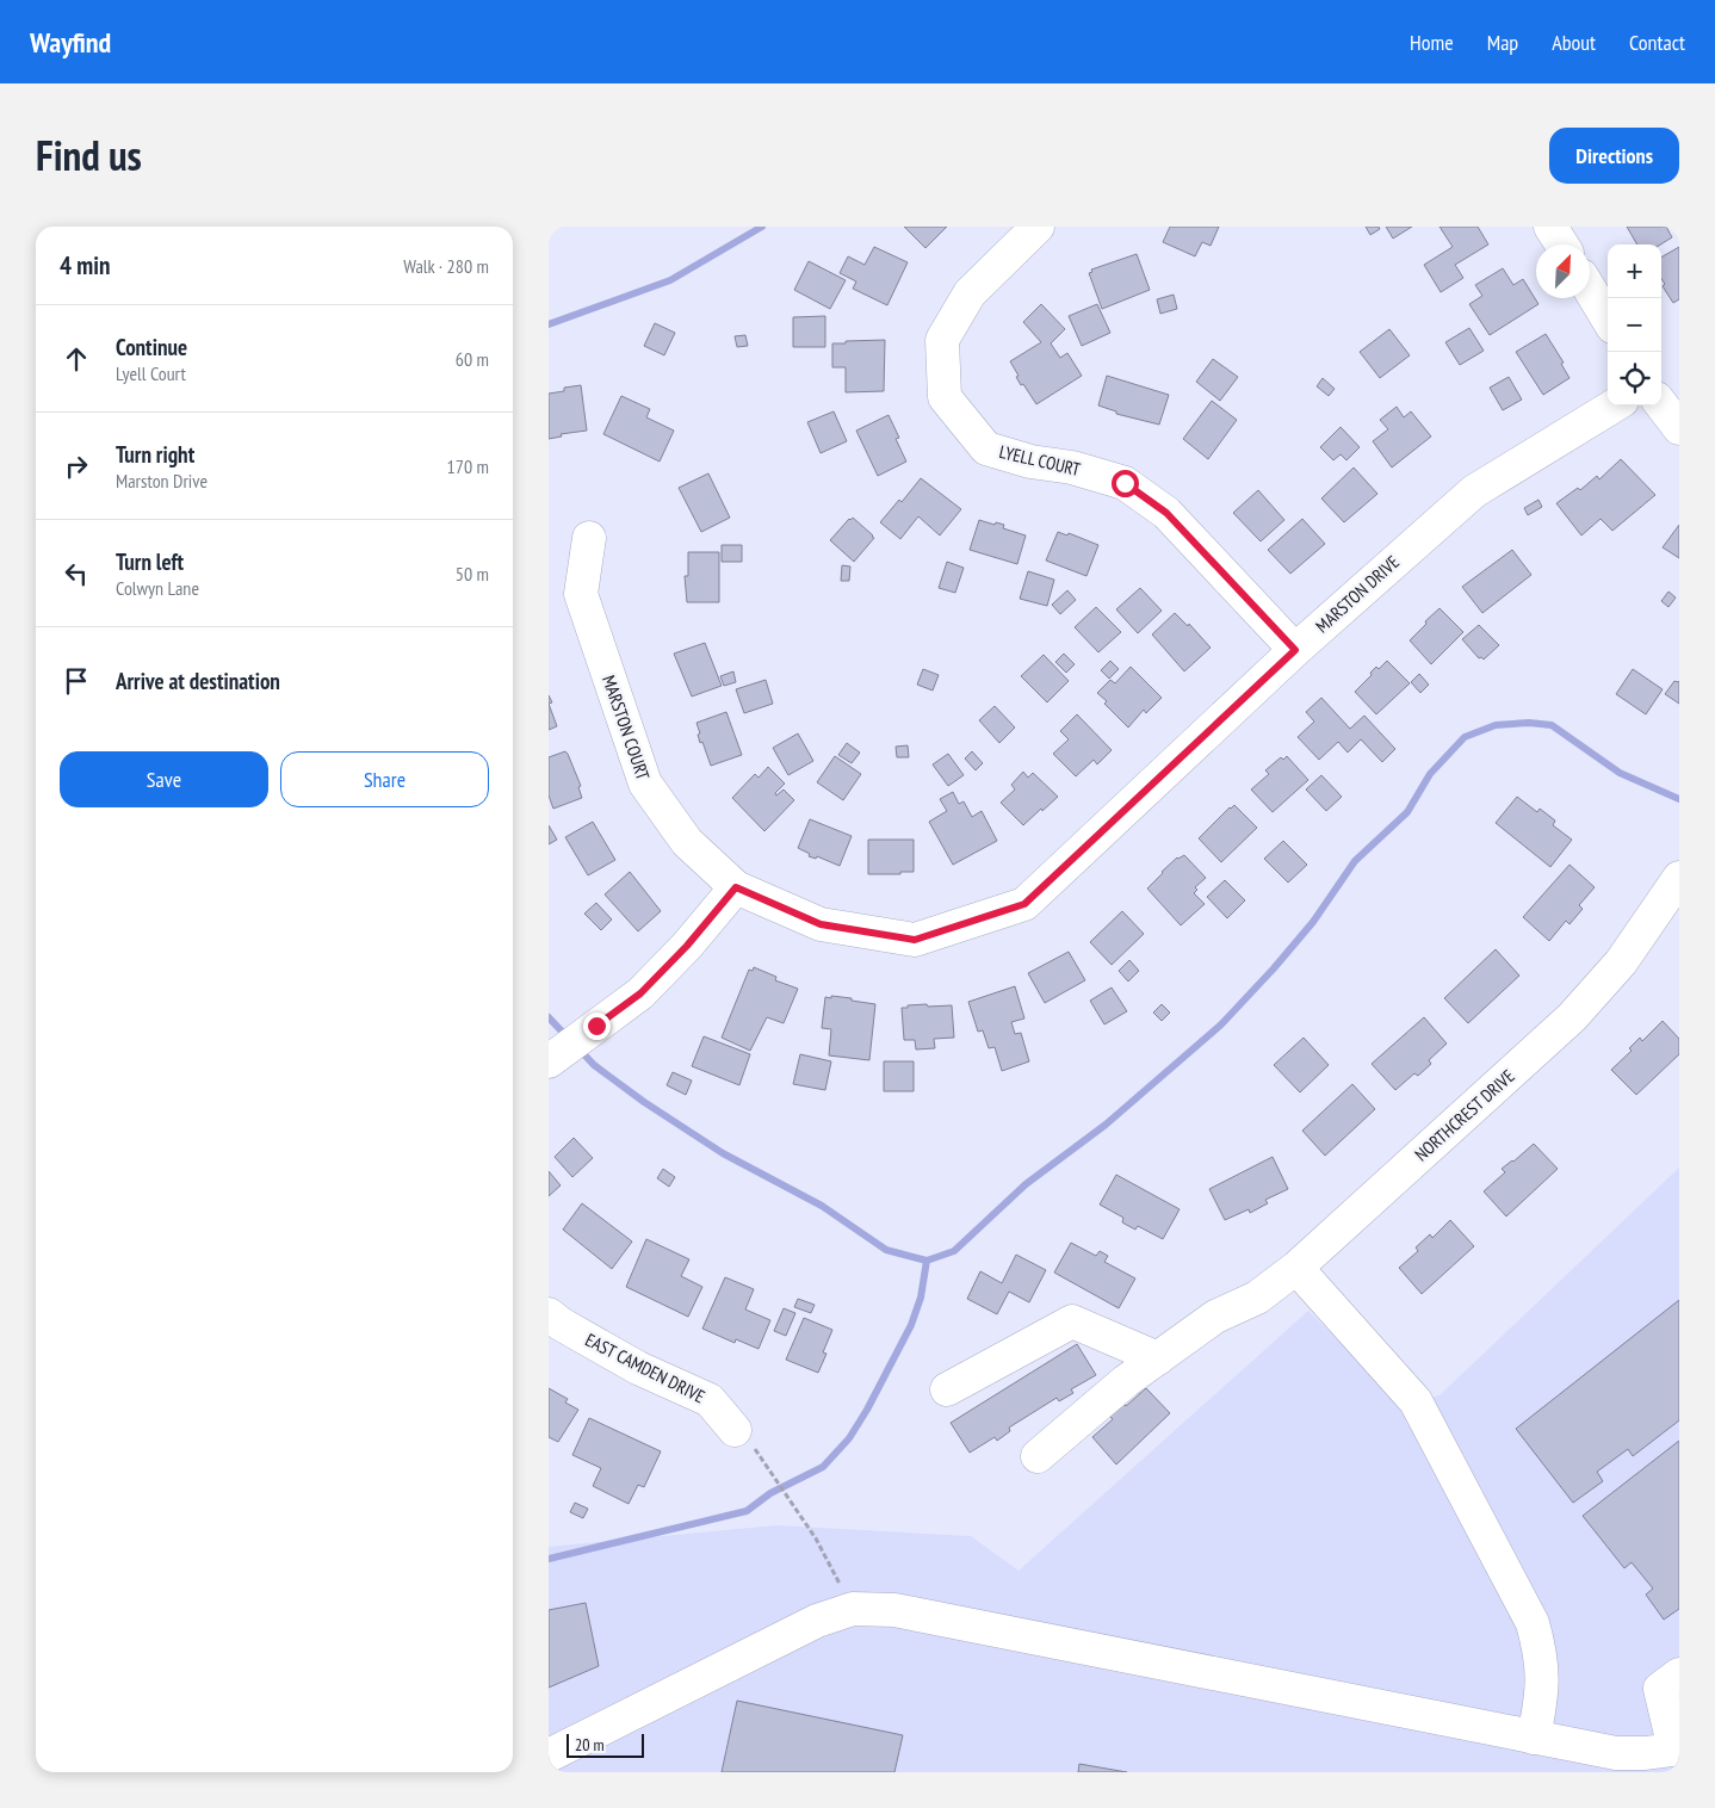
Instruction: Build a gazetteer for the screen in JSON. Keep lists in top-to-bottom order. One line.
{"streets":{"street":["LYELL COURT","MARSTON DRIVE","MARSTON COURT","NORTHCREST DRIVE","EAST CAMDEN DRIVE"]},"crossings":[["LYELL COURT","MARSTON DRIVE"],["MARSTON DRIVE","MARSTON COURT"]],"scale_bar":"20 m","north":"top right","page":{"header":"Wayfind","nav":["Home","Map","About","Contact"],"title":"Find us","buttons":["Directions",["Save","Share"]],"heading":["4 min","Walk · 280 m"],"map_buttons":["+","−"],"list":[["Continue","Lyell Court","60 m"],["Turn right","Marston Drive","170 m"],["Turn left","Colwyn Lane","50 m"],"Arrive at destination"],"scale":"20 m"}}
